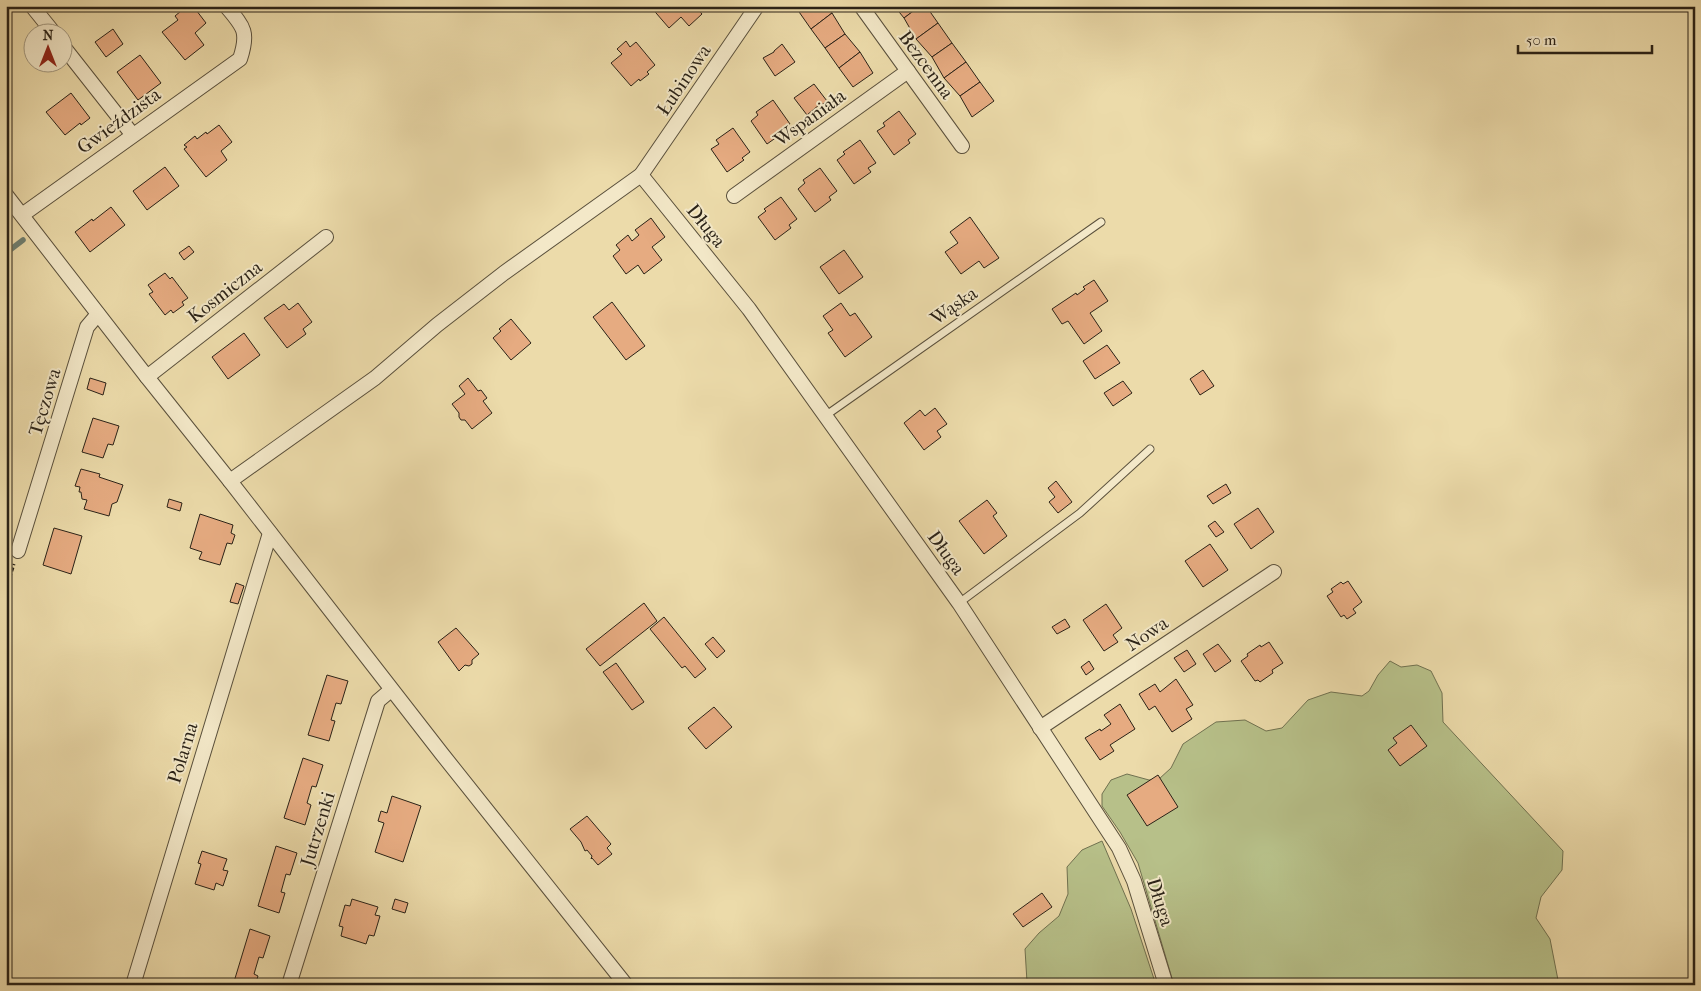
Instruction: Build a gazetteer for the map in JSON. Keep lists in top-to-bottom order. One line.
{"streets":{"street":["Bezcenna","Łubinowa","Wspaniała","Gwieździsta","Długa","Kosmiczna","Tęczowa","Nowa","Polarna","Jutrzenki"],"lane":["Wąska"]},"crossings":[["Bezcenna","Wspaniała"],["Łubinowa","Długa"],["Długa","Wąska"],["Długa","Nowa"]],"scale_bar":"50 m","north":"top"}
